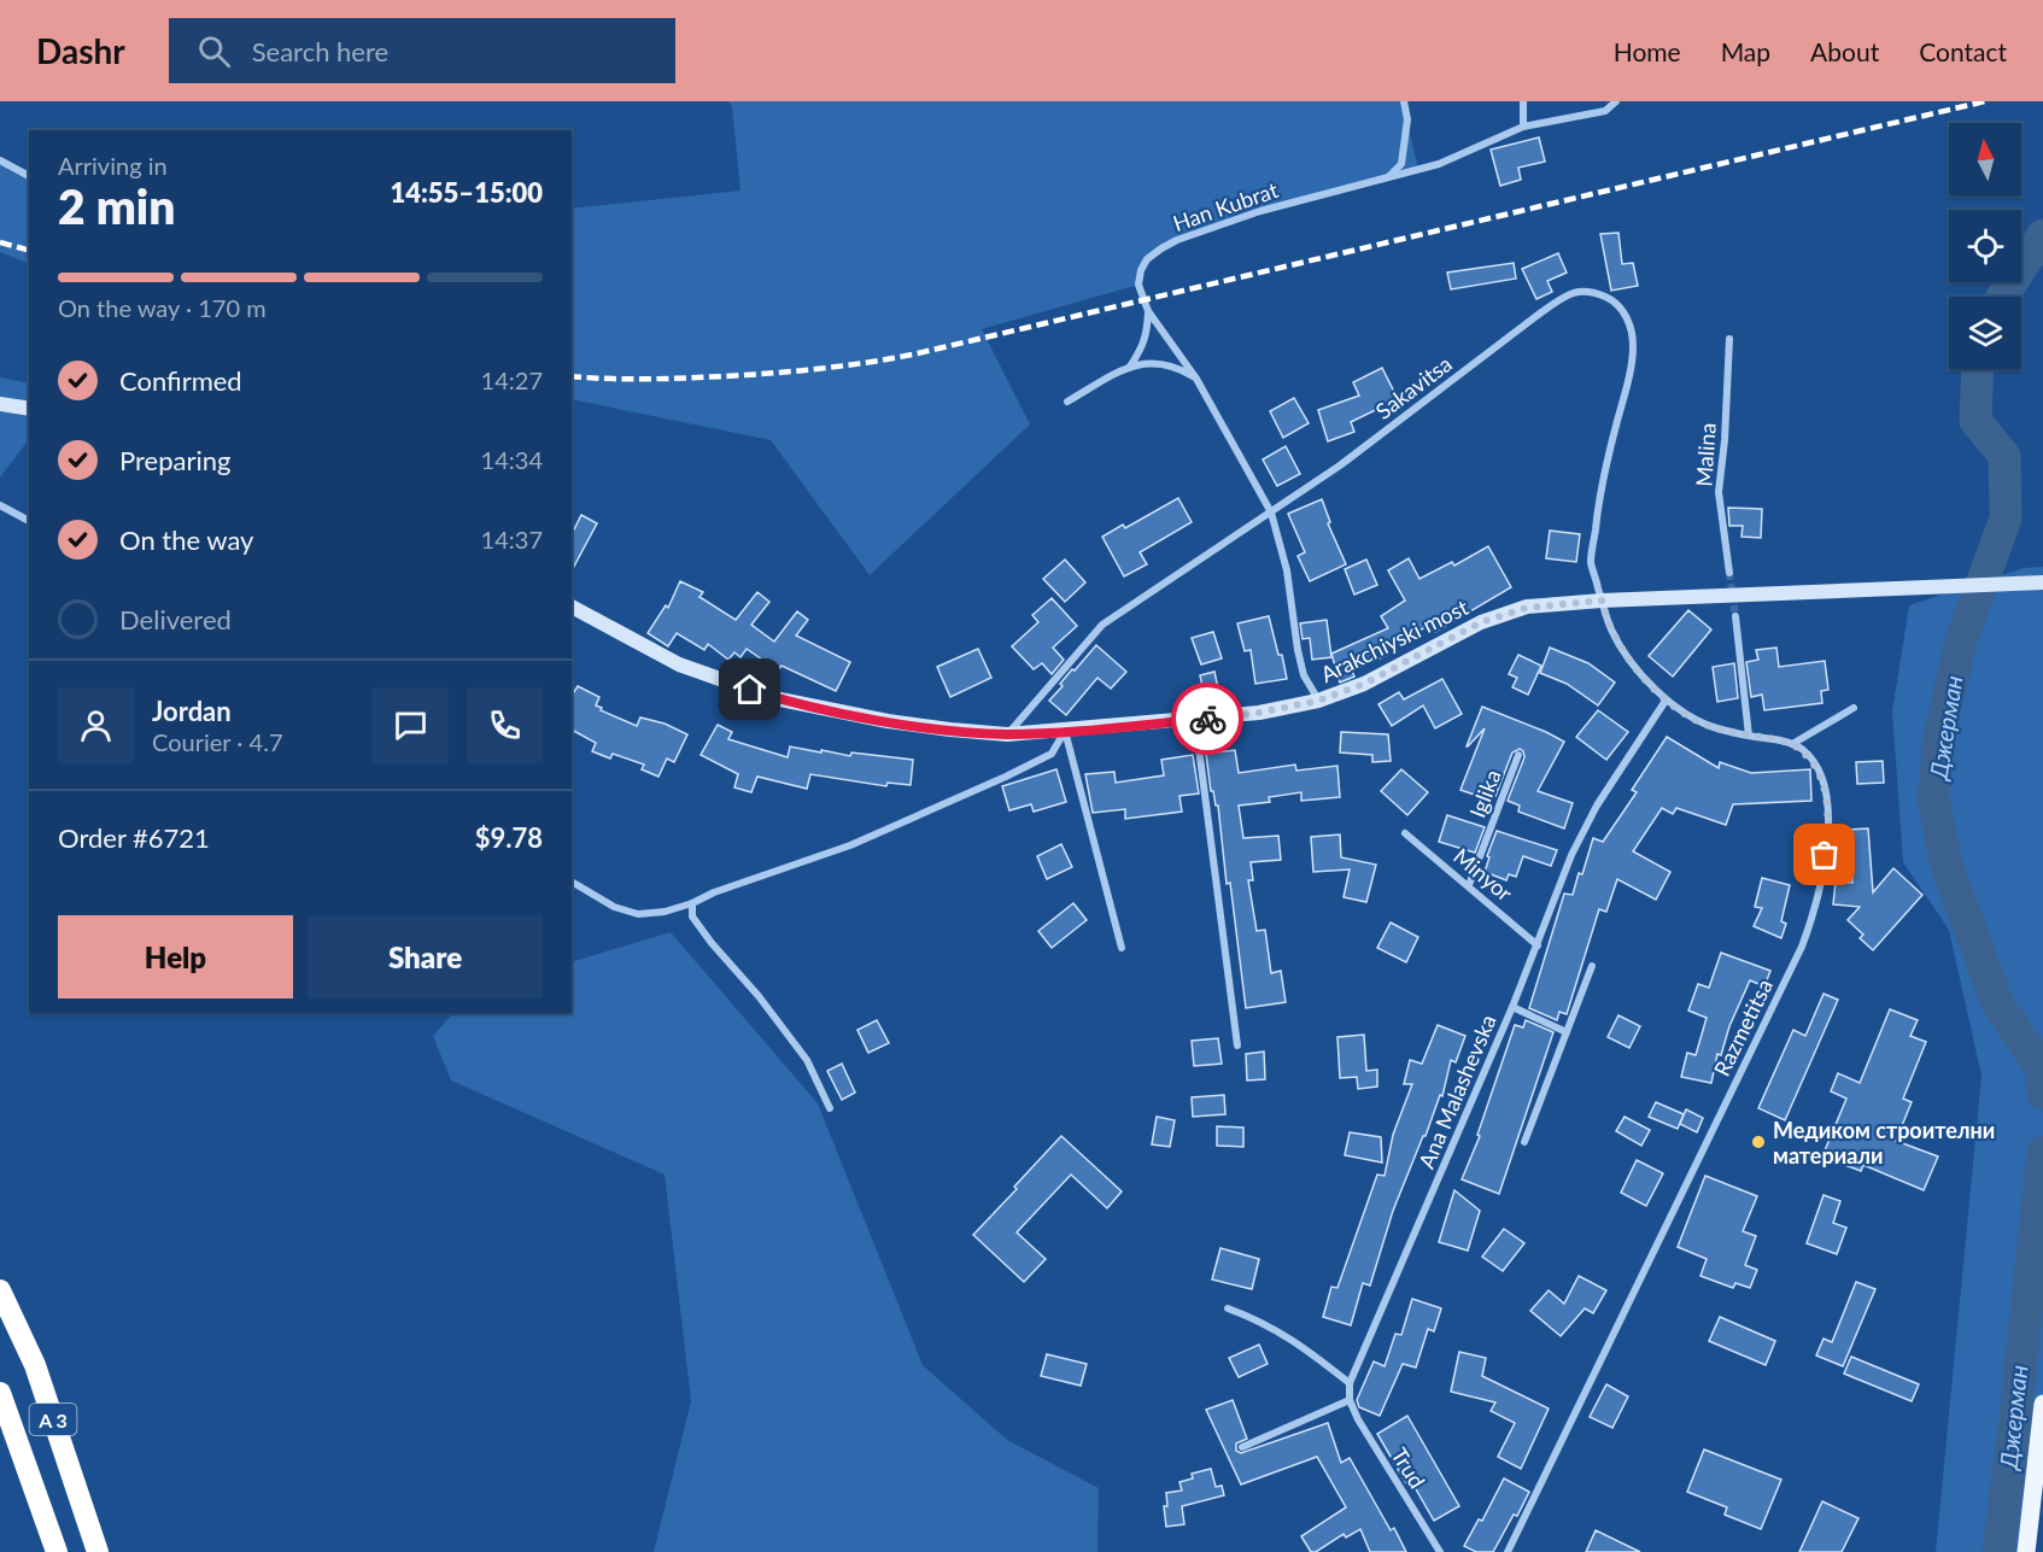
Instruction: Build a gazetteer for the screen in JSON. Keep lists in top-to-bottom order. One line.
{"streets":{"highway":["A 3"],"main road":["Arakchiyski most"],"street":["Han Kubrat","Sakavitsa","Malina","Iglika","Minyor","Razmetitsa","Ana Malashevska","Trud"]},"crossings":[["Han Kubrat","Sakavitsa"],["Han Kubrat","Arakchiyski most"],["Sakavitsa","Arakchiyski most"],["Iglika","Minyor"],["Minyor","Ana Malashevska"],["Ana Malashevska","Trud"]],"water":["Джерман"],"places":["Медиком строителни материали"],"north":"top","page":{"header":"Dashr","search":"Search here","nav":["Home","Map","About","Contact"],"heading":["2 min","Arriving in","14:55–15:00"],"panel":["Jordan","Courier · 4.7","Order #6721","$9.78"],"bar":"On the way · 170 m","list":[["Confirmed","14:27"],["Preparing","14:34"],["On the way","14:37"],"Delivered"],"buttons":["Help","Share"]}}
